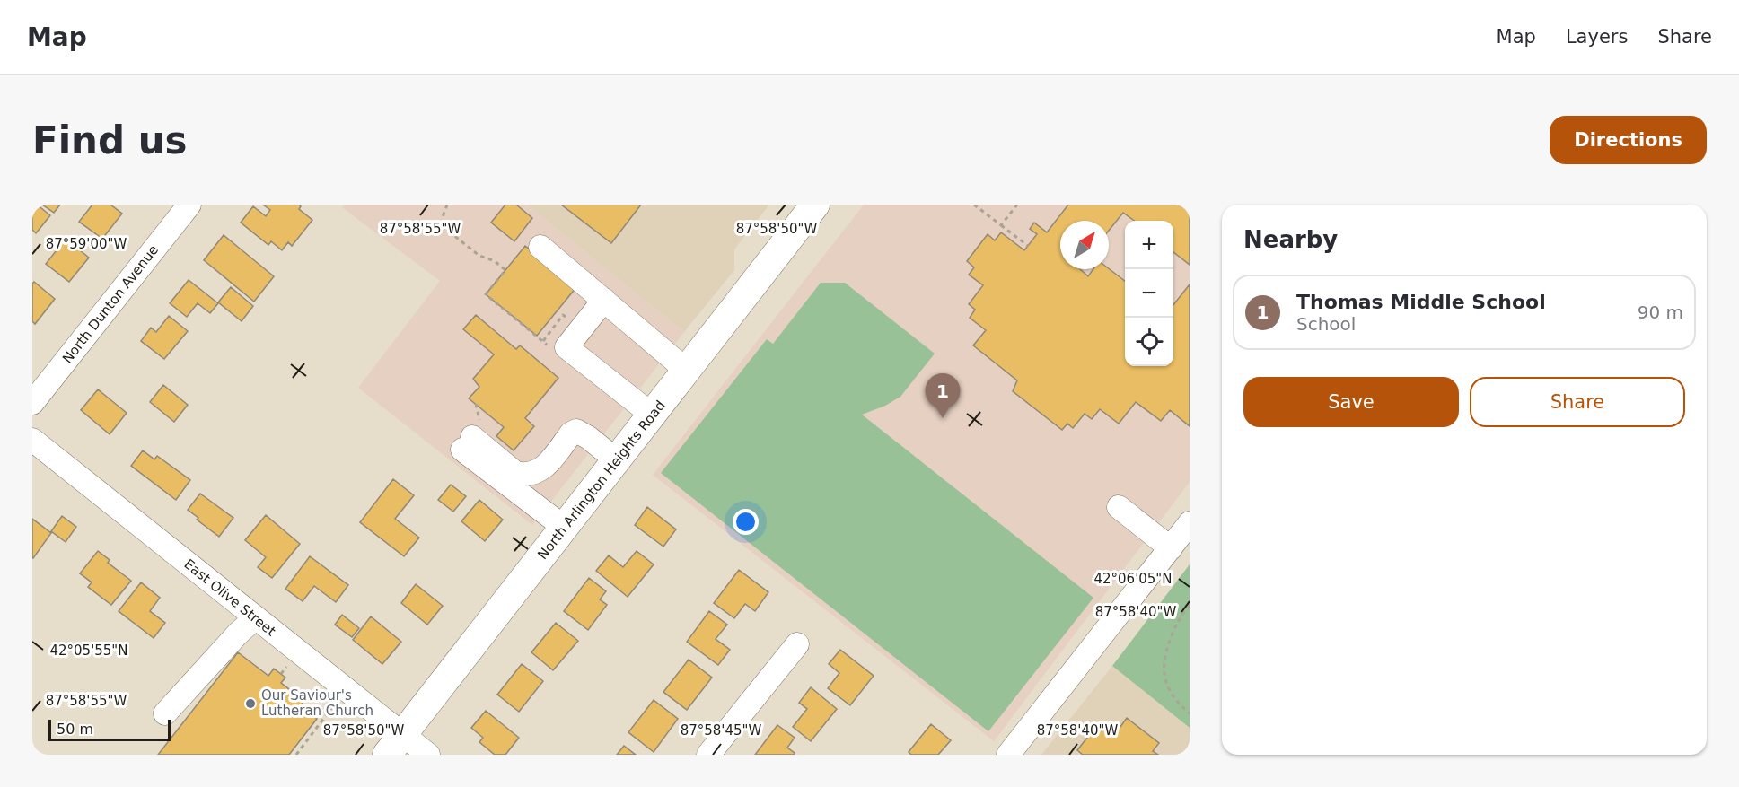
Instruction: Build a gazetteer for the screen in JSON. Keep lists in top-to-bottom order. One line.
{"streets":{"main road":["North Arlington Heights Road"],"street":["North Dunton Avenue","East Olive Street"]},"crossings":[["North Arlington Heights Road","East Olive Street"]],"places":["Our Saviour's Lutheran Church"],"scale_bar":"50 m","north":"top right","page":{"header":"Map","nav":["Map","Layers","Share"],"buttons":["Directions",["Save","Share"]],"title":"Find us","heading":"Nearby","map_buttons":["+","−"],"list":[{"mark":"1","name":"Thomas Middle School","note":"School","value":"90 m"}],"pins":"1","scale":"50 m"},"coordinates":["87°58'55\"W","87°58'50\"W","87°59'00\"W","42°06'05\"N","87°58'40\"W","42°05'55\"N","87°58'45\"W"]}
